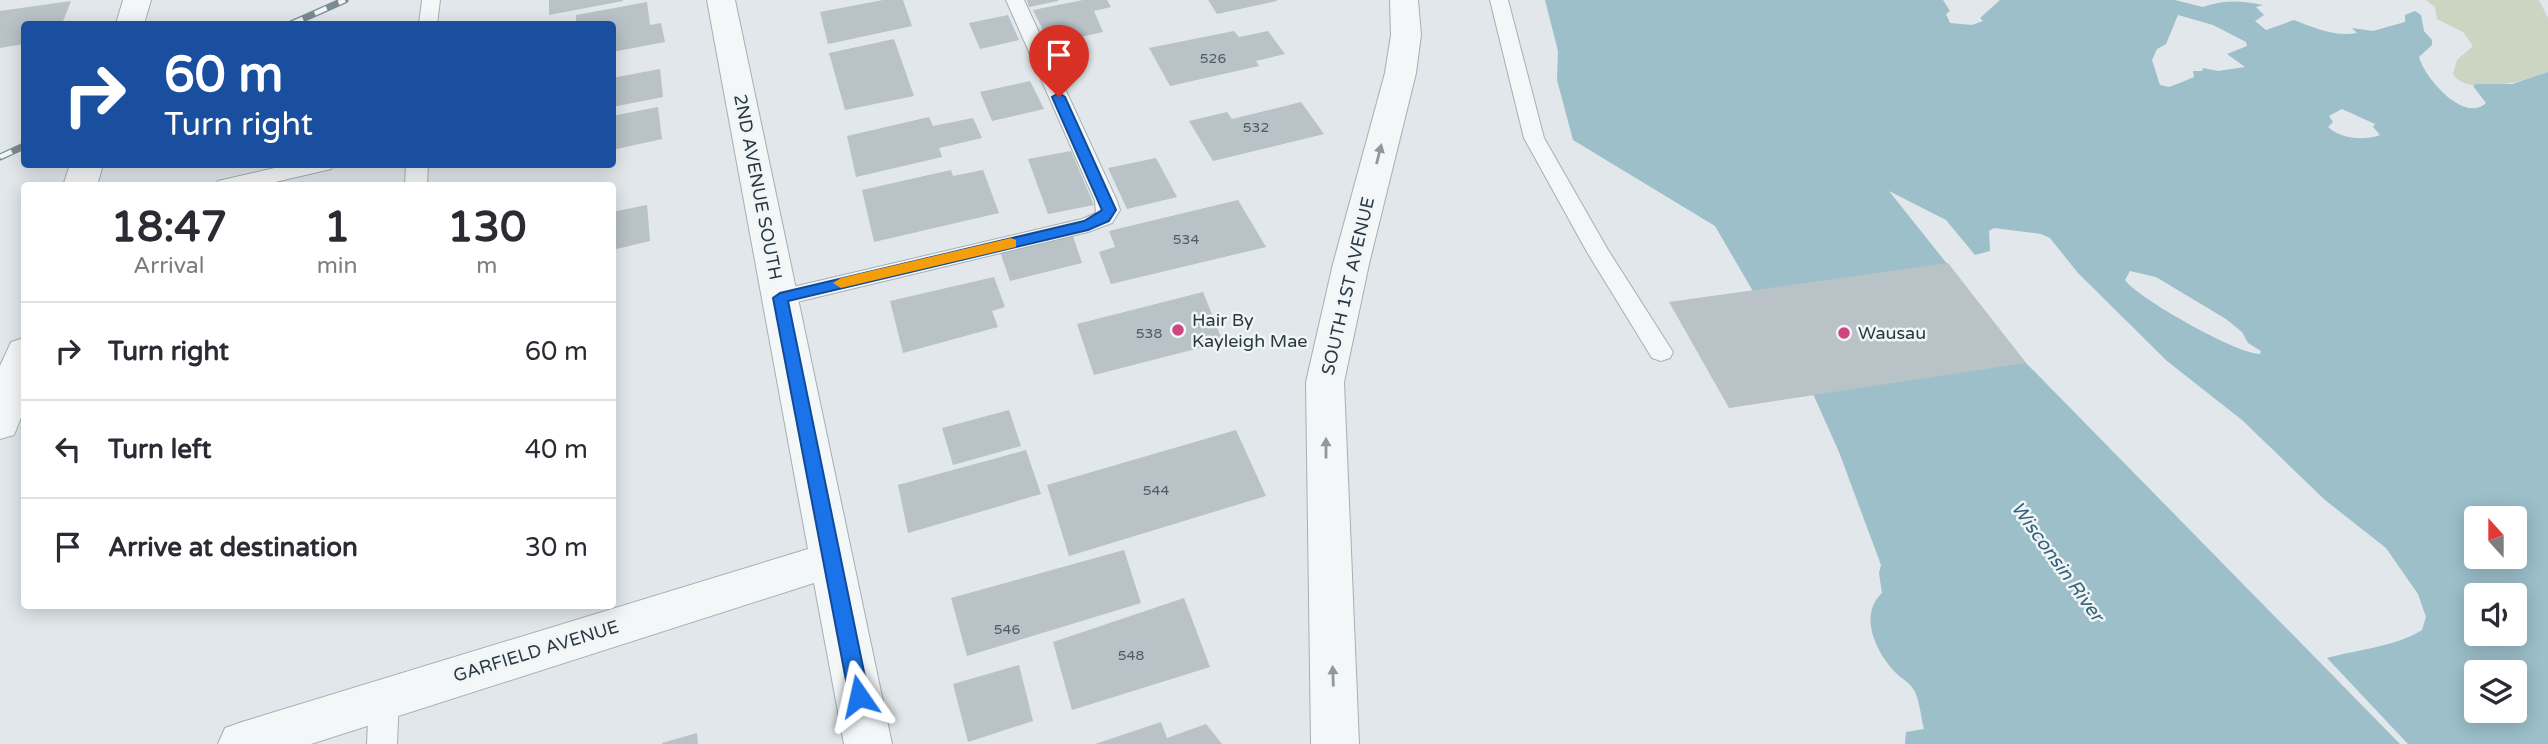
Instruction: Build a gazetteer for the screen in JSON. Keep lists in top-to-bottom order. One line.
{"streets":{"street":["2ND AVENUE SOUTH","SOUTH 1ST AVENUE","GARFIELD AVENUE"]},"crossings":[["2ND AVENUE SOUTH","GARFIELD AVENUE"]],"one_way":["SOUTH 1ST AVENUE"],"water":["Wisconsin River"],"places":["Hair By Kayleigh Mae","Wausau"],"house_numbers":["526","532","534","538","544","546","548"],"north":"top","page":{"turn":["60 m","Turn right"],"eta":["18:47","Arrival","1","min","130","m"],"list":[{"name":"Turn right","value":"60 m"},{"name":"Turn left","value":"40 m"},{"name":"Arrive at destination","value":"30 m"}]}}
